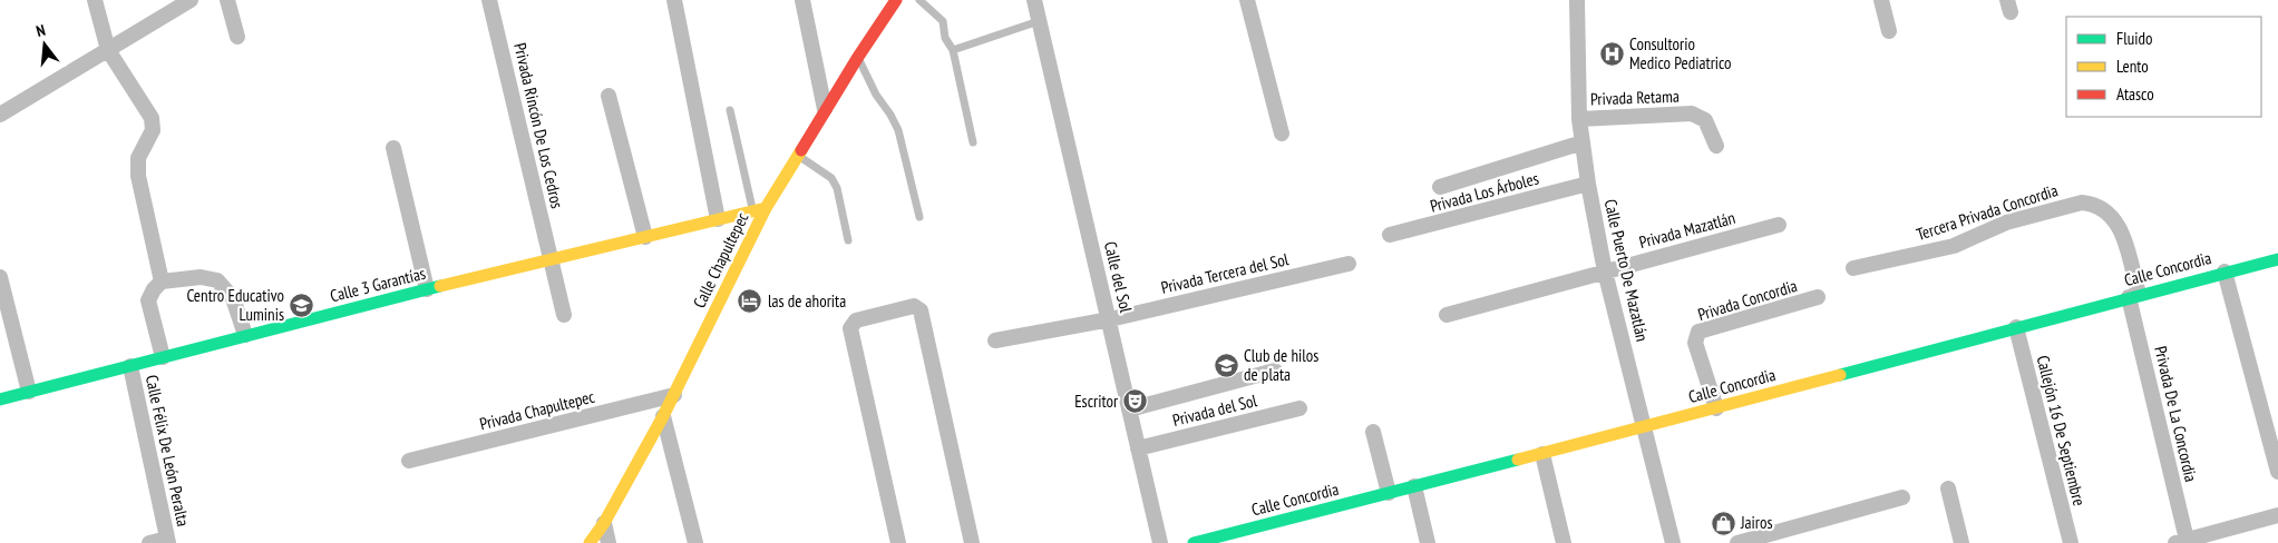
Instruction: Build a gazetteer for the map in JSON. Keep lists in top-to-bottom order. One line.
{"streets":{"street":["Privada Retama","Privada Rincón De Los Cedros","Privada Los Árboles","Tercera Privada Concordia","Privada Mazatlán","Calle Chapultepec","Calle Concordia","Calle Puerto De Mazatlán","Privada Tercera del Sol","Calle del Sol","Calle 3 Garantías","Privada Concordia","Privada Chapultepec","Privada del Sol","Privada De La Concordia","Callejón 16 De Septiembre","Calle Félix De León Peralta"]},"crossings":[["Privada Retama","Calle Puerto De Mazatlán"],["Privada Rincón De Los Cedros","Calle 3 Garantías"],["Privada Los Árboles","Calle Puerto De Mazatlán"],["Tercera Privada Concordia","Calle Concordia"],["Tercera Privada Concordia","Privada De La Concordia"],["Privada Mazatlán","Calle Puerto De Mazatlán"],["Calle Chapultepec","Calle 3 Garantías"],["Calle Chapultepec","Privada Chapultepec"],["Calle Concordia","Calle Puerto De Mazatlán"],["Calle Concordia","Privada Concordia"],["Calle Concordia","Privada De La Concordia"],["Calle Concordia","Callejón 16 De Septiembre"],["Privada Tercera del Sol","Calle del Sol"],["Calle del Sol","Privada del Sol"],["Calle 3 Garantías","Calle Félix De León Peralta"]],"places":{"hospital":["Consultorio Medico Pediatrico"],"hotel":["las de ahorita"],"school or university":["Centro Educativo Luminis","Club de hilos de plata"],"theatre":["Escritor"],"shop":["Jairos"]},"legend":["Fluido","Lento","Atasco"],"north":"top"}
